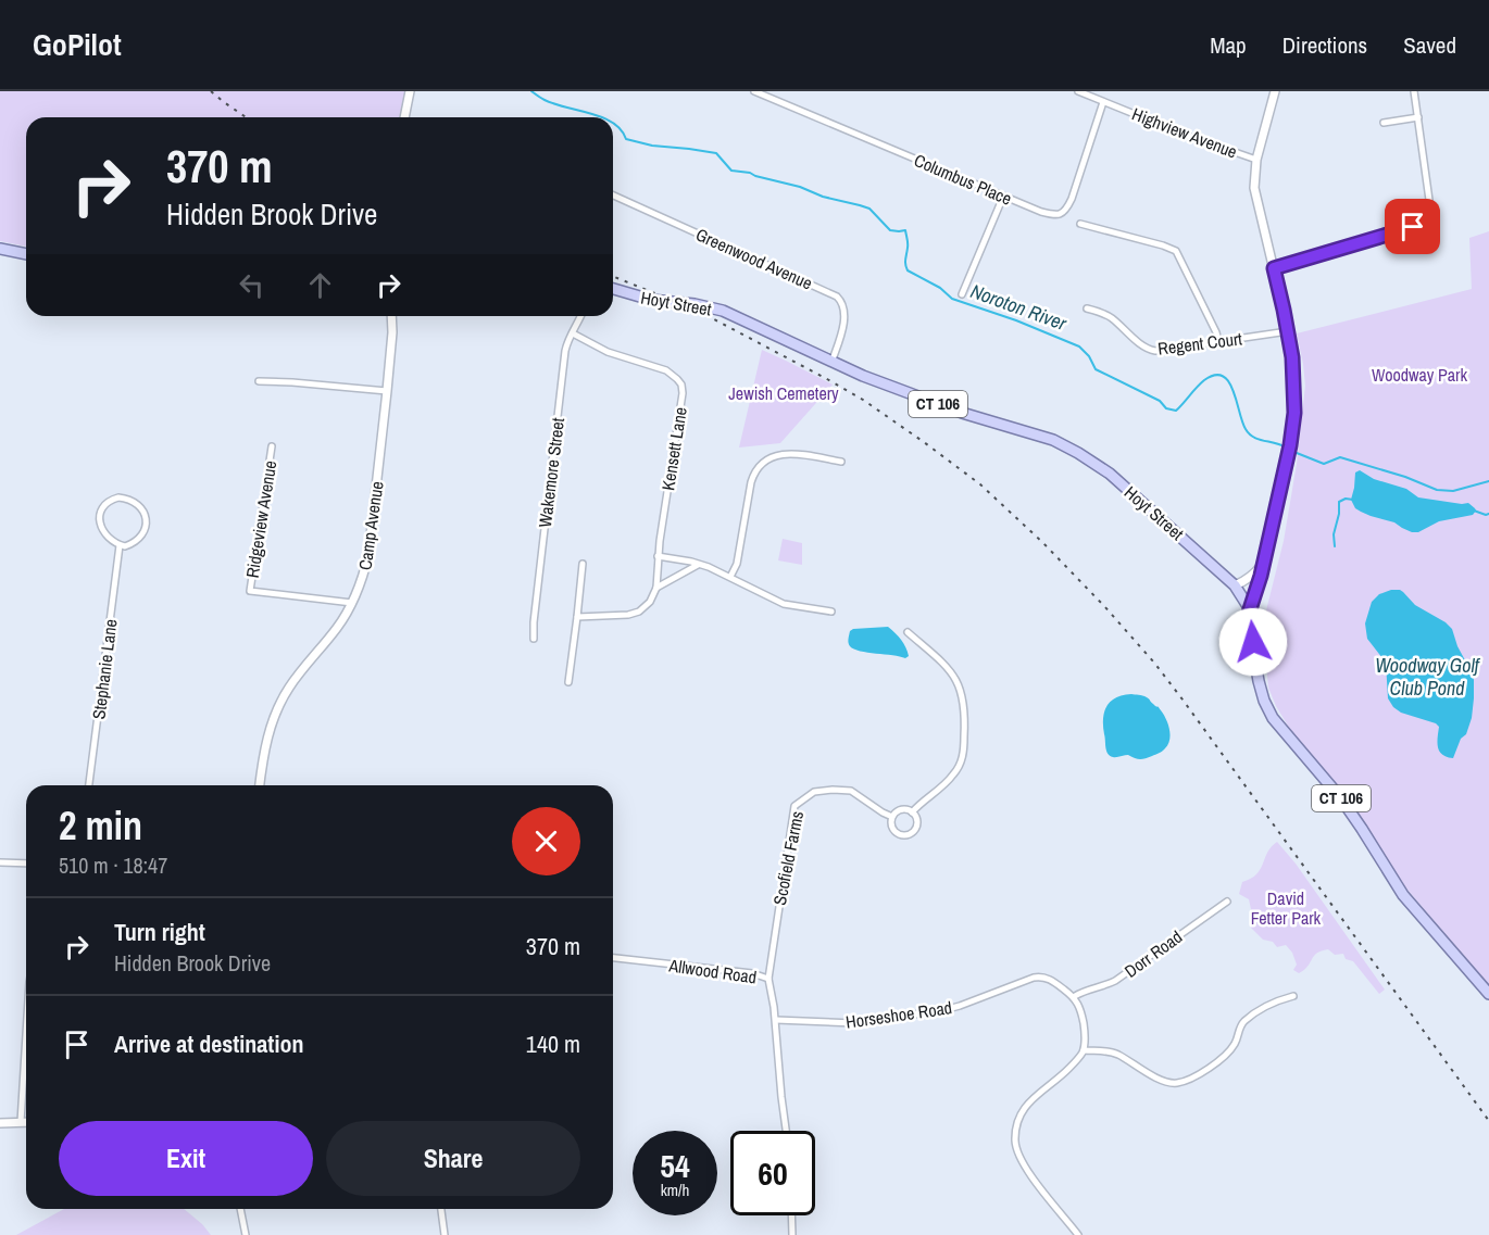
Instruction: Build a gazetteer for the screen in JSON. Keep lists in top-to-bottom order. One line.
{"streets":{"main road":["Hoyt Street","CT 106"],"street":["Highview Avenue","Columbus Place","Greenwood Avenue","Regent Court","Kensett Lane","Wakemore Street","Ridgeview Avenue","Camp Avenue","Stephanie Lane","Scofield Farms","Dorr Road","Allwood Road","Horseshoe Road"]},"crossings":[["Highview Avenue","Columbus Place"],["Greenwood Avenue","Hoyt Street"],["Kensett Lane","Wakemore Street"],["Ridgeview Avenue","Camp Avenue"],["Scofield Farms","Allwood Road"],["Dorr Road","Horseshoe Road"],["Allwood Road","Horseshoe Road"]],"water":["Noroton River","Woodway Golf Club Pond"],"parks":["Woodway Park","Jewish Cemetery","David Fetter Park"],"page":{"header":"GoPilot","nav":["Map","Directions","Saved"],"turn":["370 m","Hidden Brook Drive"],"heading":["2 min","510 m · 18:47"],"list":[{"name":"Turn right","note":"Hidden Brook Drive","value":"370 m"},{"name":"Arrive at destination","value":"140 m"}],"buttons":["Exit","Share"],"speed":"54 km/h","limit":"60"}}
